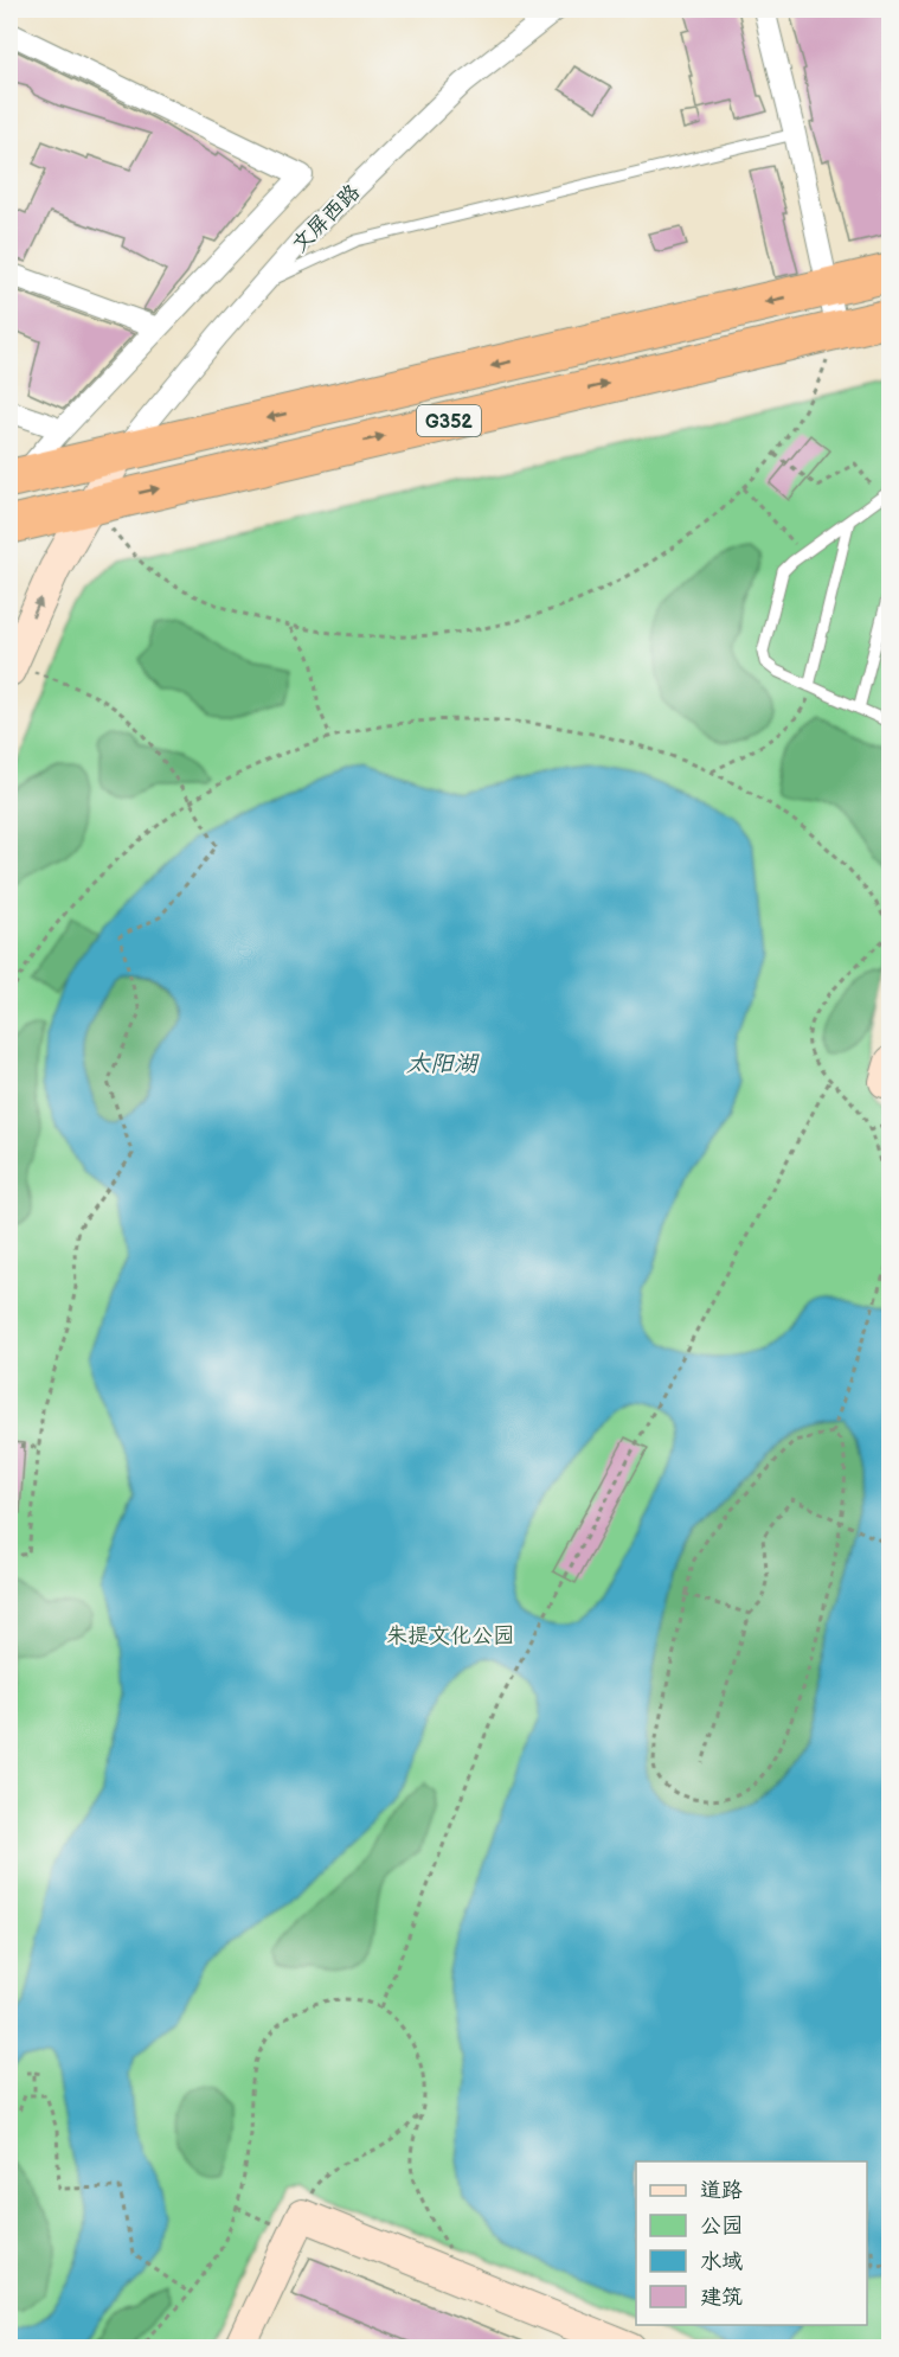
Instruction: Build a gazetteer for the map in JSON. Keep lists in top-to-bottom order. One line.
{"streets":{"highway":["G352"],"street":["文屏西路"]},"crossings":[["文屏西路","G352"]],"water":["太阳湖"],"parks":["朱提文化公园"],"legend":["道路","公园","水域","建筑"]}
